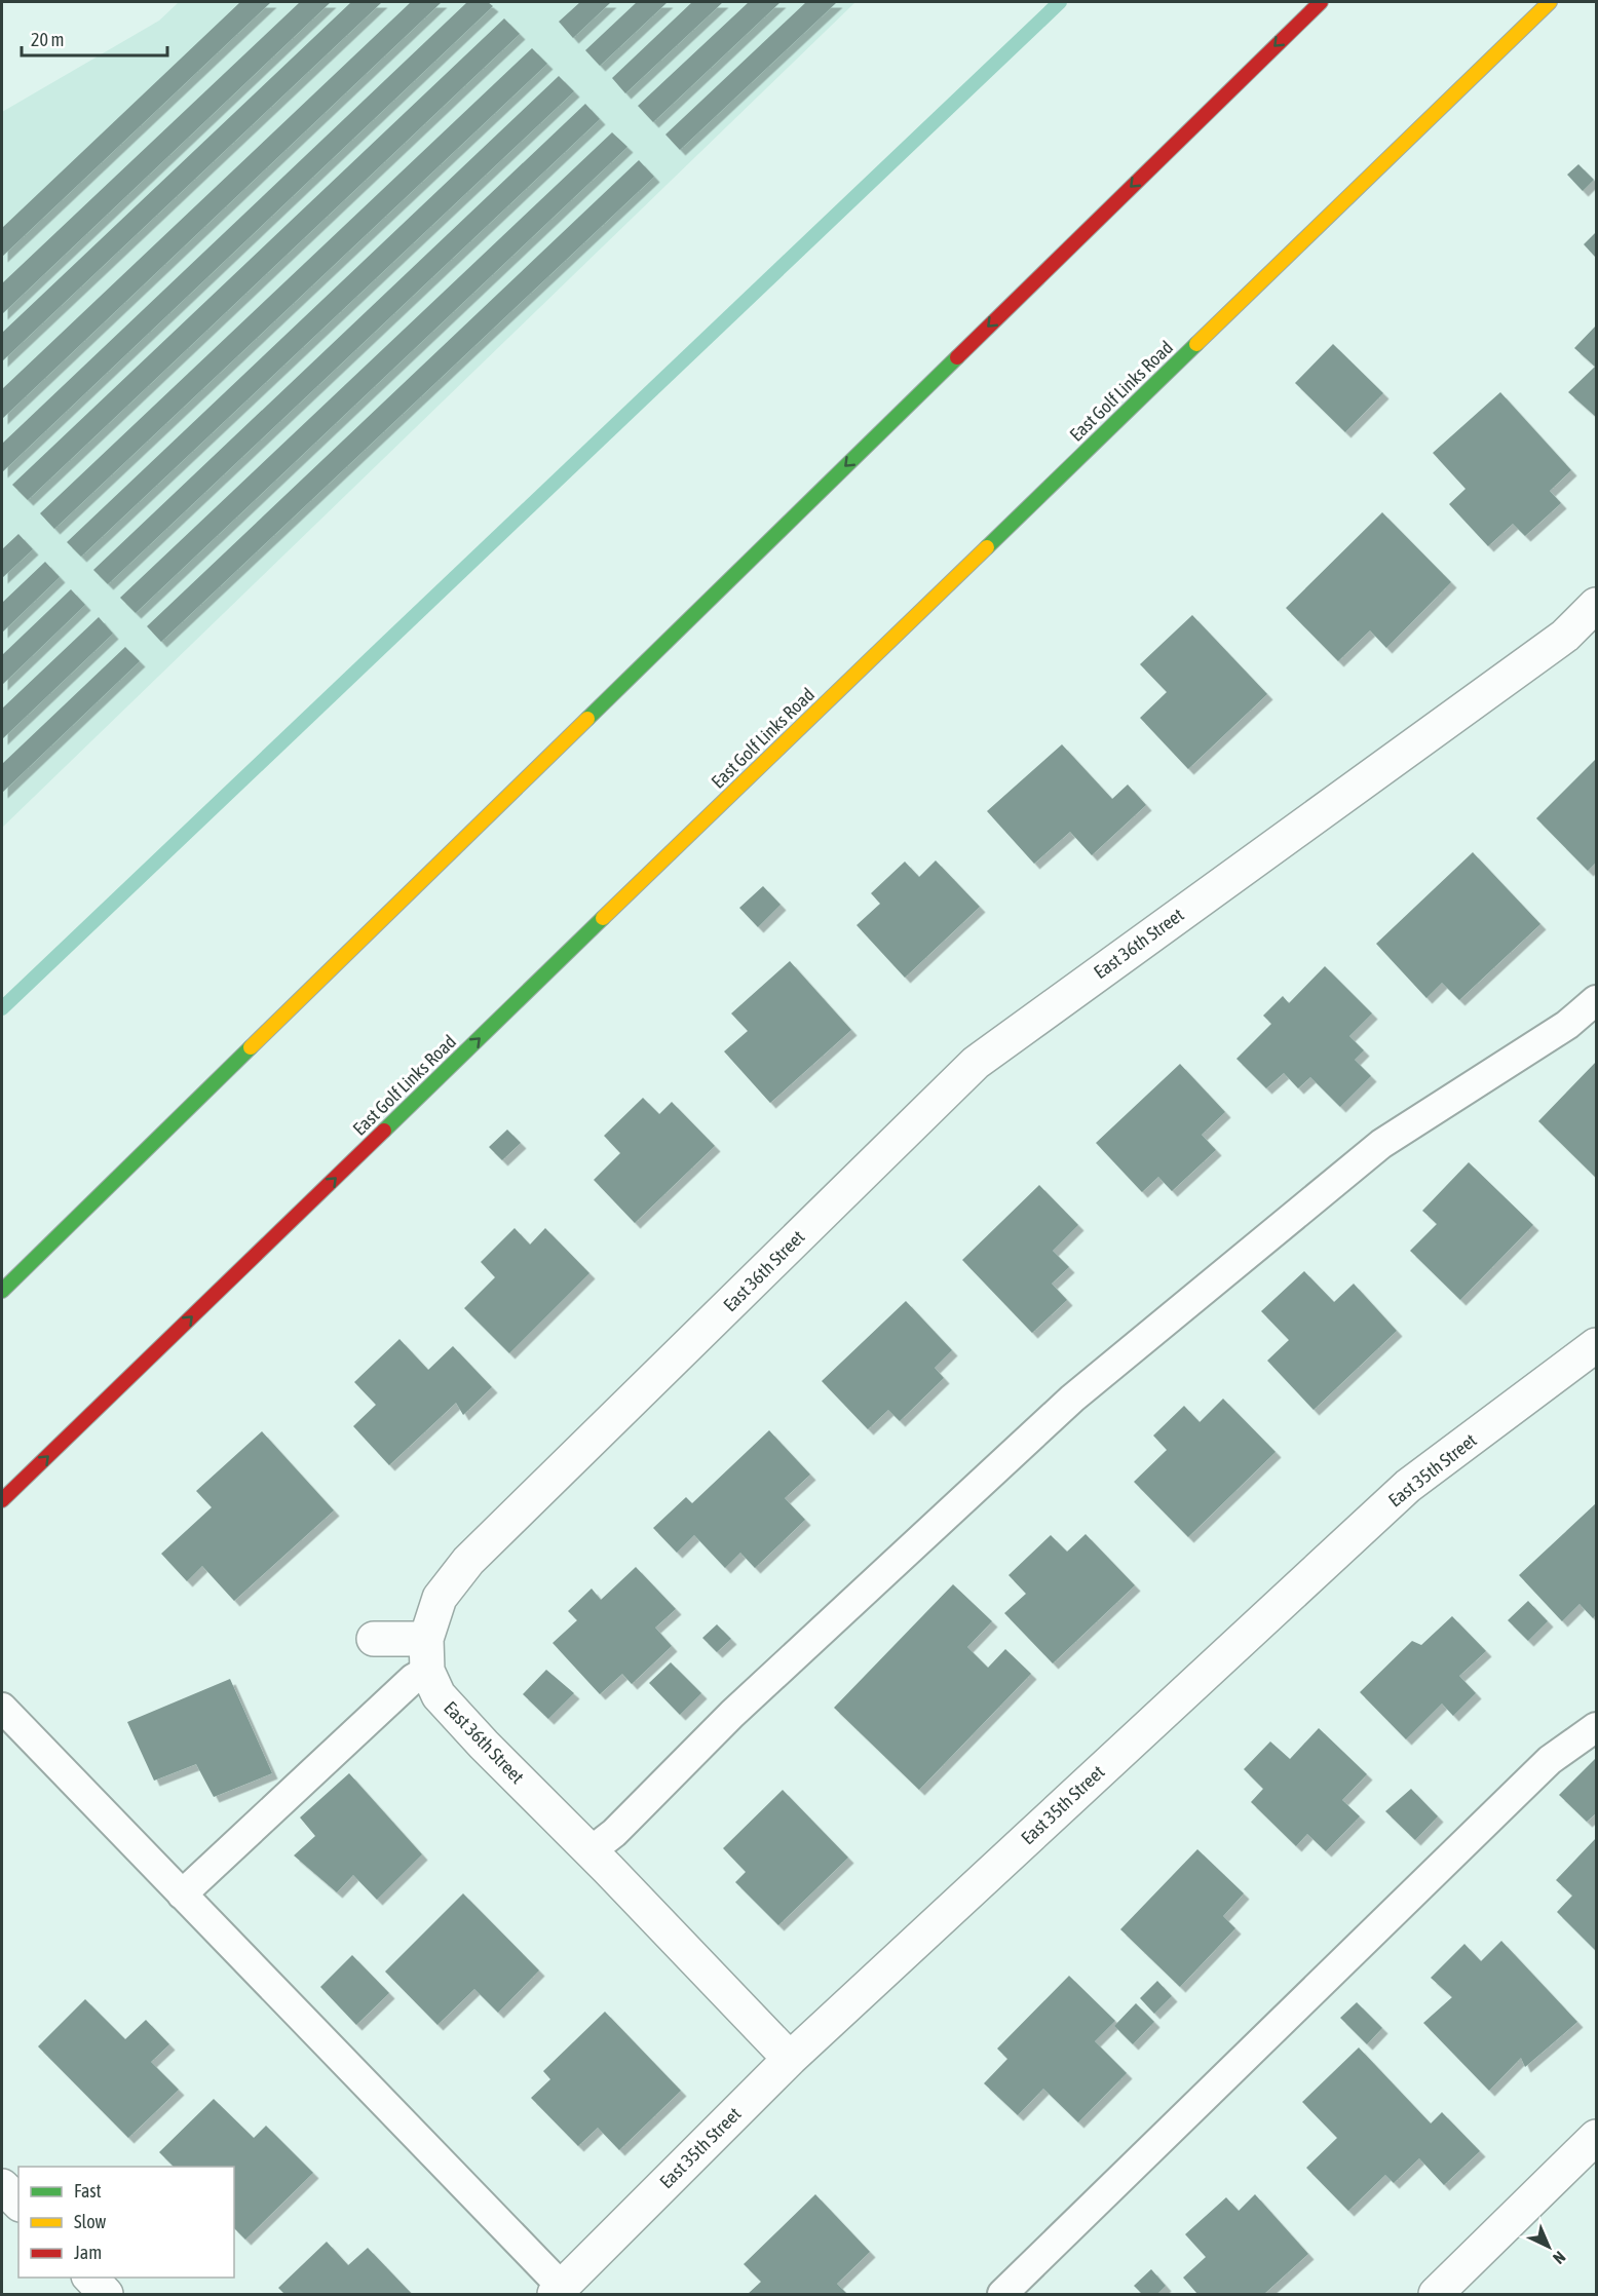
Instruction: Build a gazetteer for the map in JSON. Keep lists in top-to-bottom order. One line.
{"streets":{"main road":["East Golf Links Road"],"street":["East 36th Street","East 35th Street"]},"crossings":[["East 36th Street","East 35th Street"]],"one_way":["East Golf Links Road"],"legend":["Fast","Slow","Jam"],"scale_bar":"20 m","north":"bottom right"}
